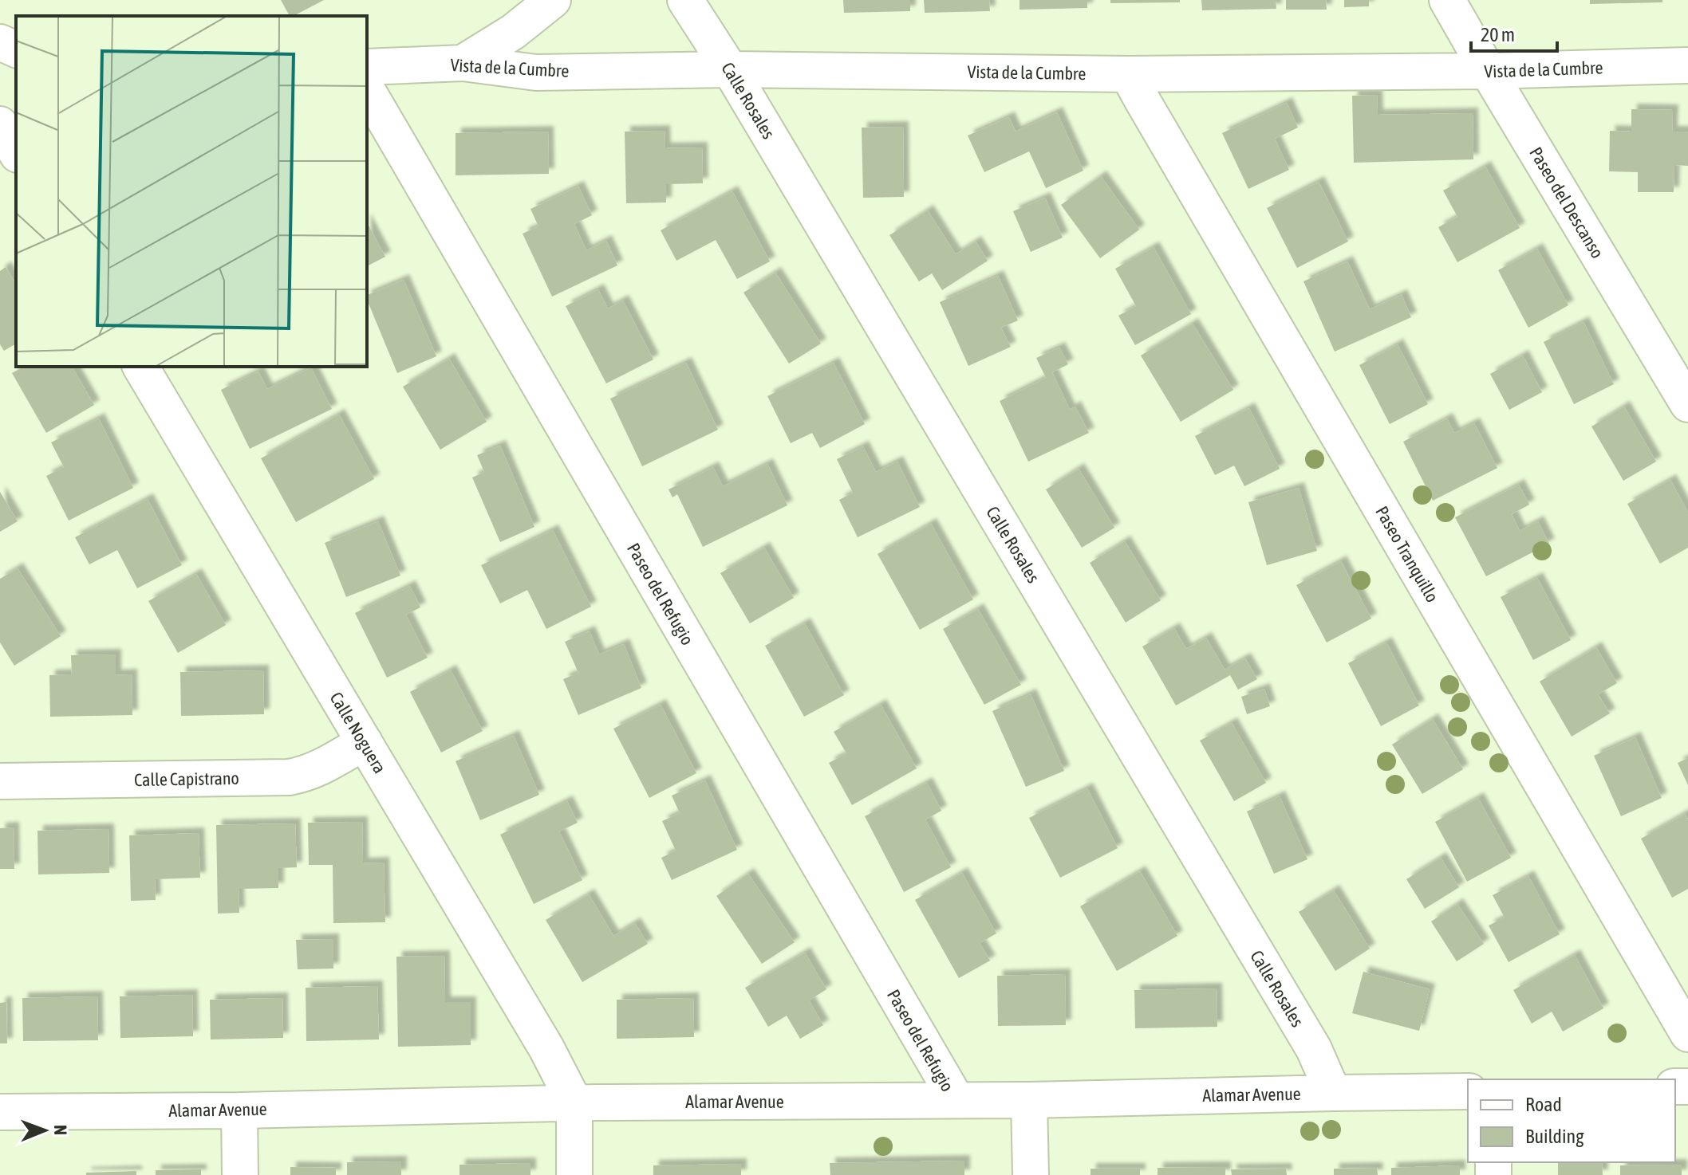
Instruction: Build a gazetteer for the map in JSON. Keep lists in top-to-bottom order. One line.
{"streets":{"street":["Vista de la Cumbre","Calle Rosales","Paseo del Descanso","Paseo Tranquillo","Paseo del Refugio","Calle Noguera","Calle Capistrano","Alamar Avenue"]},"crossings":[["Vista de la Cumbre","Calle Rosales"],["Vista de la Cumbre","Paseo del Descanso"],["Vista de la Cumbre","Paseo Tranquillo"],["Calle Rosales","Alamar Avenue"],["Paseo del Refugio","Alamar Avenue"],["Calle Noguera","Calle Capistrano"],["Calle Noguera","Alamar Avenue"]],"legend":["Road","Building"],"scale_bar":"20 m","north":"right"}
